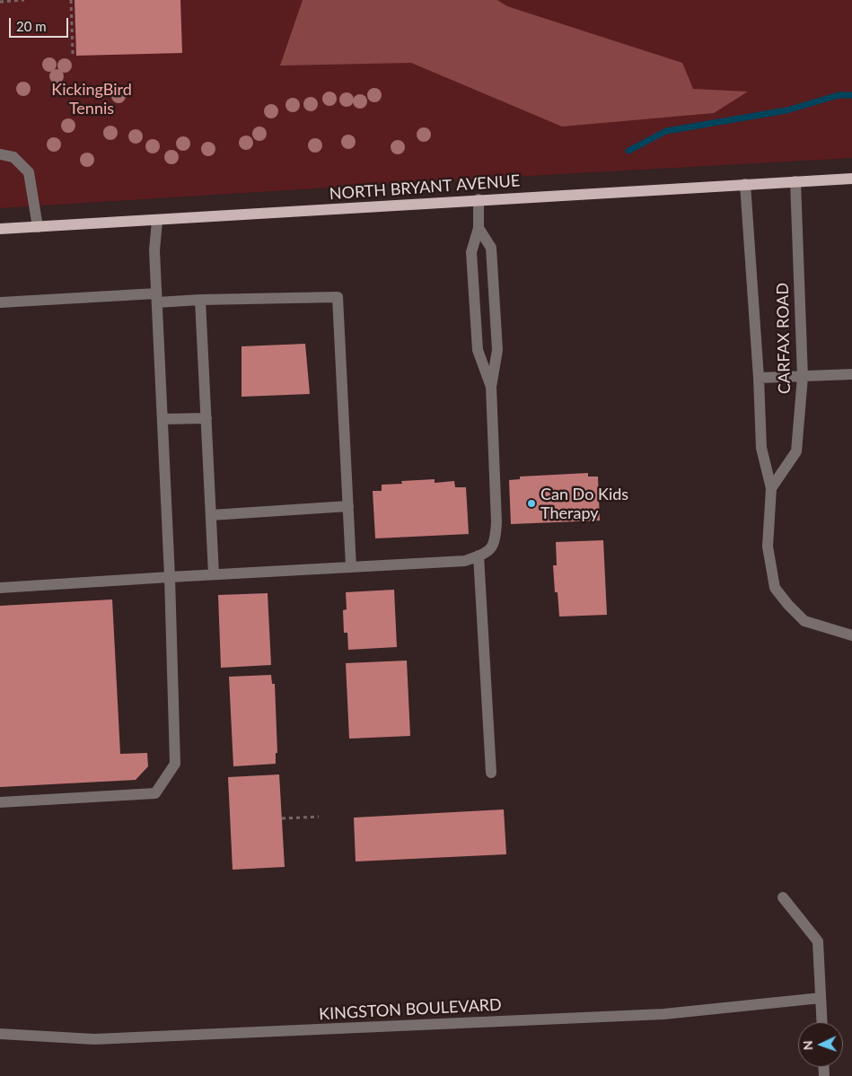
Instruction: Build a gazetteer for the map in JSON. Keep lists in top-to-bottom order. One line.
{"streets":{"main road":["NORTH BRYANT AVENUE"],"street":["CARFAX ROAD","KINGSTON BOULEVARD"]},"crossings":[["NORTH BRYANT AVENUE","CARFAX ROAD"]],"parks":["KickingBird Tennis"],"places":["Can Do Kids Therapy"],"scale_bar":"20 m","north":"left"}
